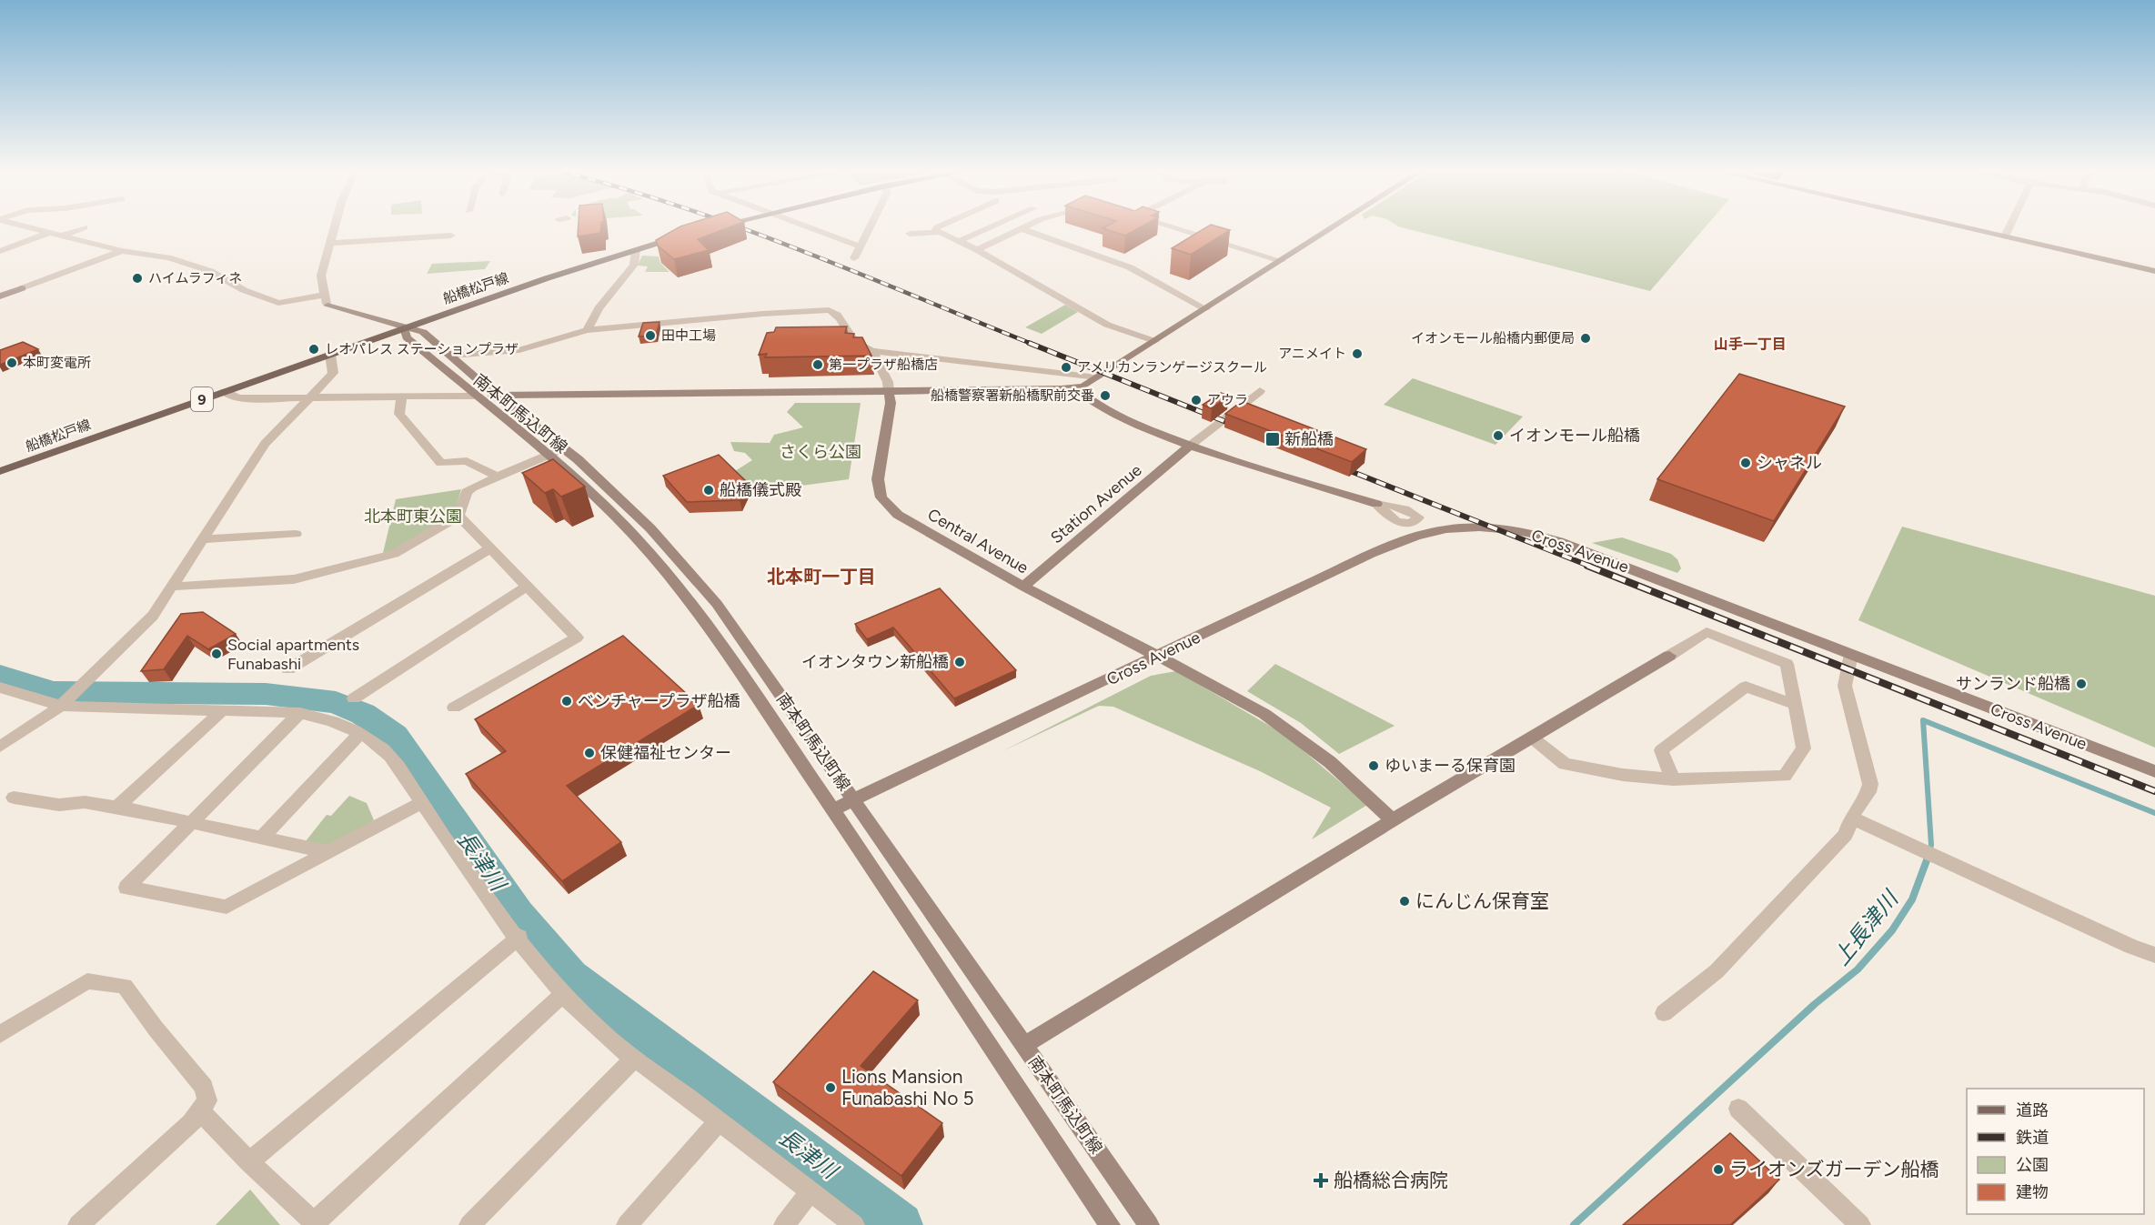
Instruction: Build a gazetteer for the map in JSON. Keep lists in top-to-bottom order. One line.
{"streets":{"main road":["船橋松戸線","9"],"street":["南本町馬込町線","Station Avenue","Central Avenue","Cross Avenue"]},"crossings":[["船橋松戸線","南本町馬込町線"],["南本町馬込町線","Cross Avenue"],["Station Avenue","Central Avenue"],["Central Avenue","Cross Avenue"]],"districts":["山手一丁目","北本町一丁目"],"water":["長津川","上長津川"],"parks":["さくら公園","北本町東公園"],"places":{"other":["ハイムラフィネ","田中工場","イオンモール船橋内郵便局","レオパレス ステーションプラザ","アニメイト","本町変電所","第一プラザ船橋店","アメリカンランゲージスクール","船橋警察署新船橋駅前交番","アウラ","イオンモール船橋","シャネル","船橋儀式殿","Social apartments Funabashi","イオンタウン新船橋","サンランド船橋","ベンチャープラザ船橋","保健福祉センター","ゆいまーる保育園","にんじん保育室","Lions Mansion Funabashi No 5","ライオンズガーデン船橋"],"transit":["新船橋"],"health":["船橋総合病院"]},"legend":["道路","鉄道","公園","建物"]}
